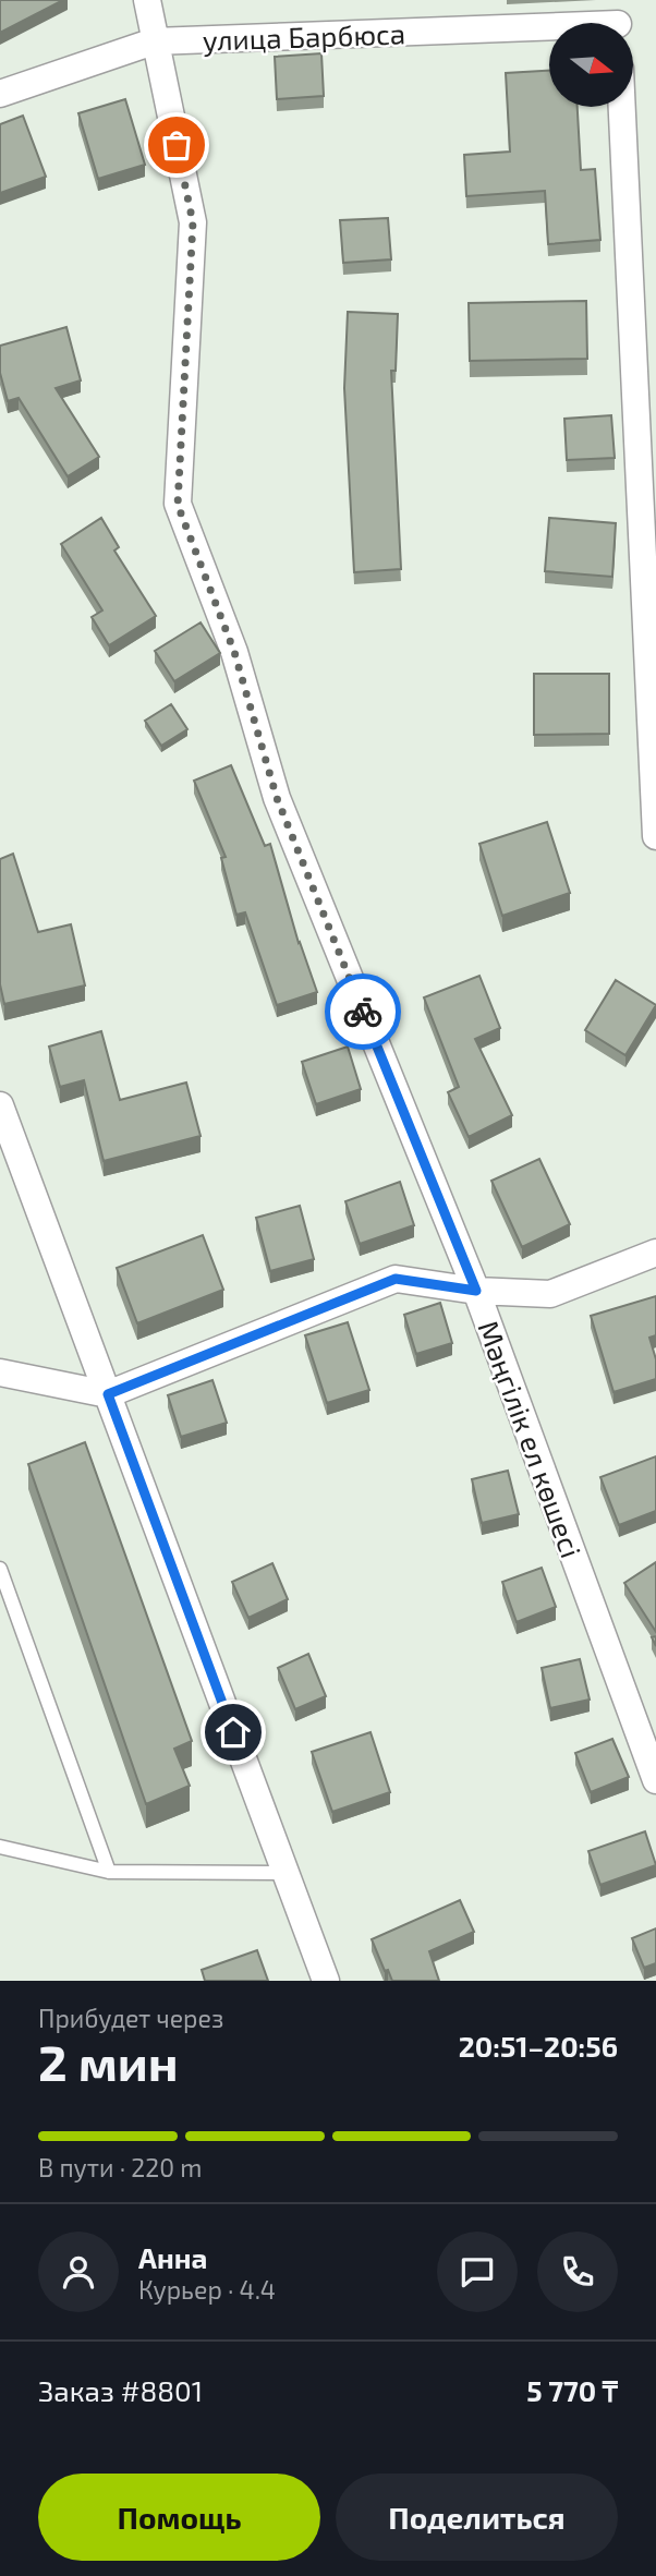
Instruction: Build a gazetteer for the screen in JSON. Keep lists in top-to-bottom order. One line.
{"streets":{"street":["улица Барбюса","Мәңгілік ел көшесі"]},"crossings":[["улица Барбюса","Мәңгілік ел көшесі"]],"north":"right","page":{"heading":["2 мин","Прибудет через","20:51–20:56"],"panel":["Анна","Курьер · 4.4","Заказ #8801","5 770 ₸"],"bar":"В пути · 220 m","buttons":["Помощь","Поделиться"]}}
